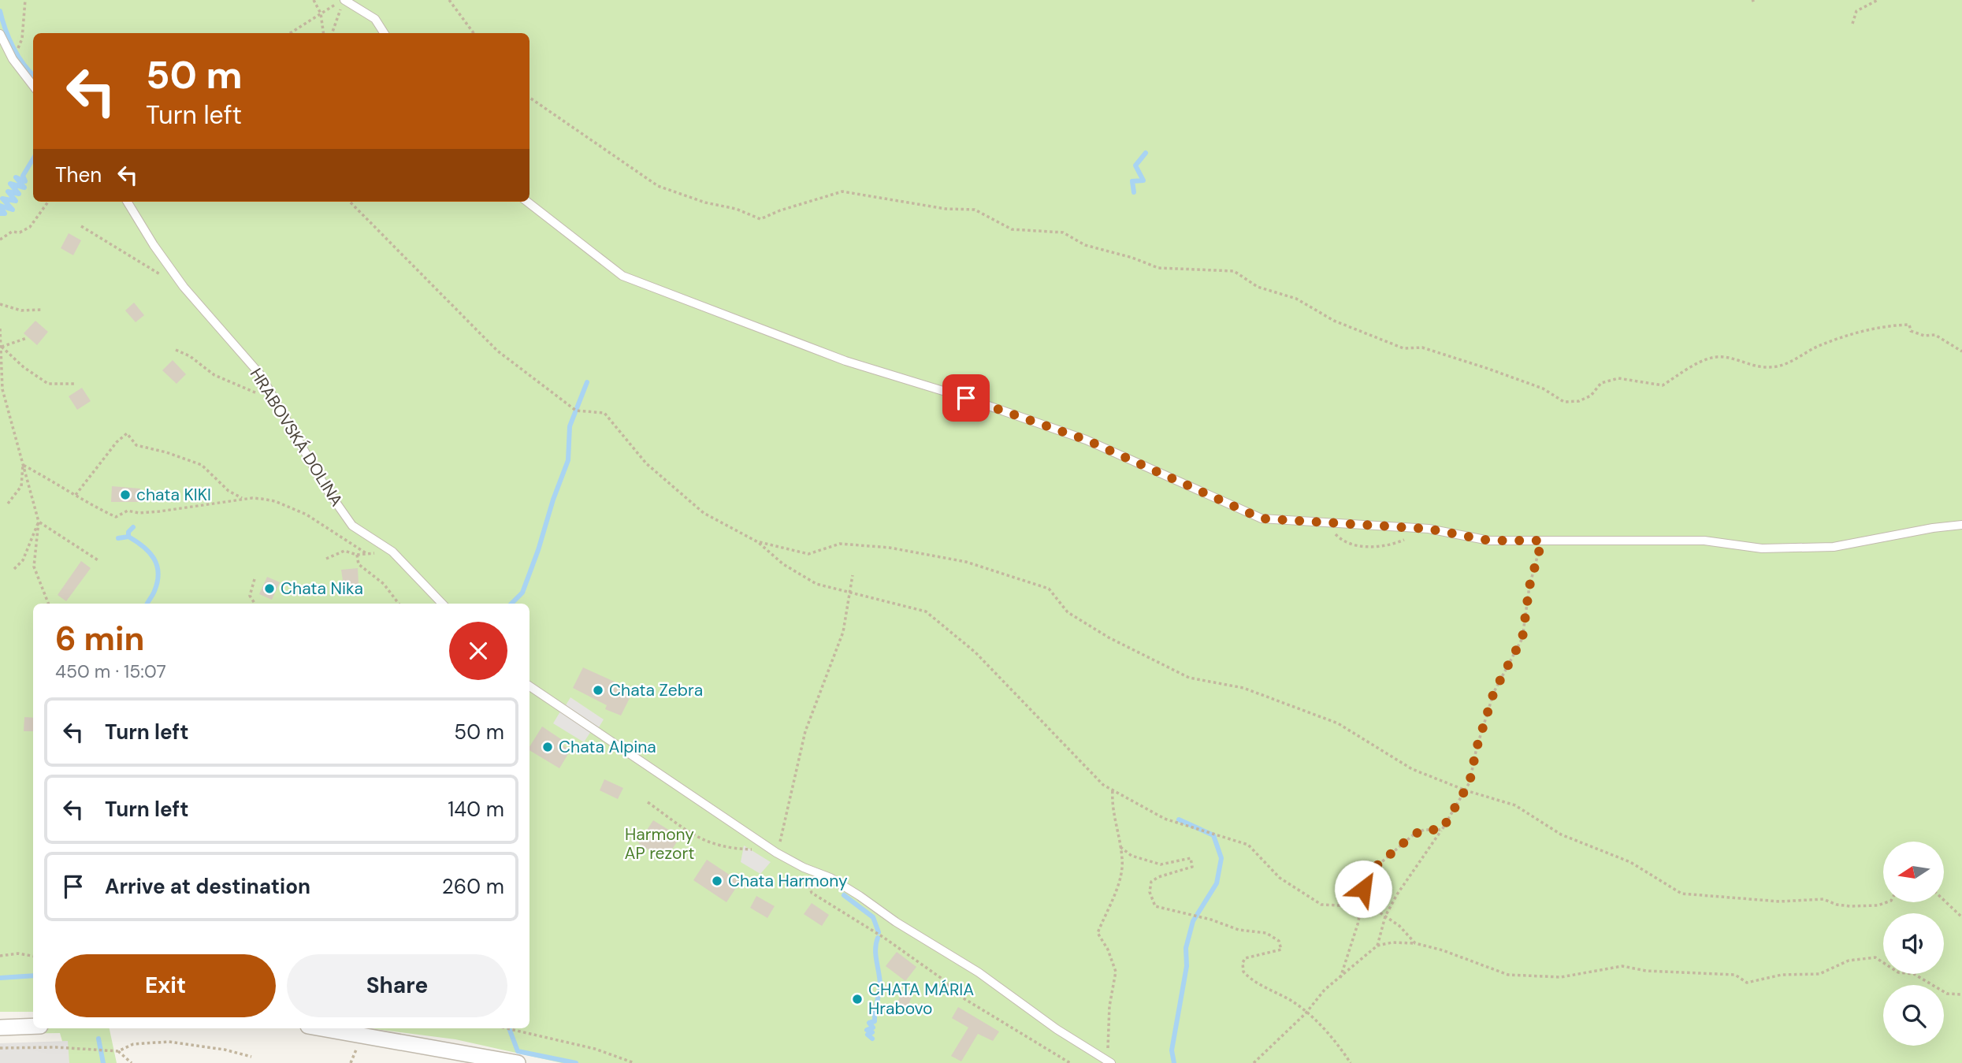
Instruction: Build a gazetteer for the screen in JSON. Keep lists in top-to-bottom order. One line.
{"streets":{"lane":["HRABOVSKÁ DOLINA"]},"parks":["Harmony AP rezort"],"places":["chata KIKI","Chata Nika","Chata Zebra","Chata Alpina","Chata Harmony","CHATA MÁRIA Hrabovo"],"north":"left","page":{"turn":["50 m","Turn left"],"then":"Then","heading":["6 min","450 m · 15:07"],"list":[{"name":"Turn left","value":"50 m"},{"name":"Turn left","value":"140 m"},{"name":"Arrive at destination","value":"260 m"}],"buttons":["Exit","Share"]}}
